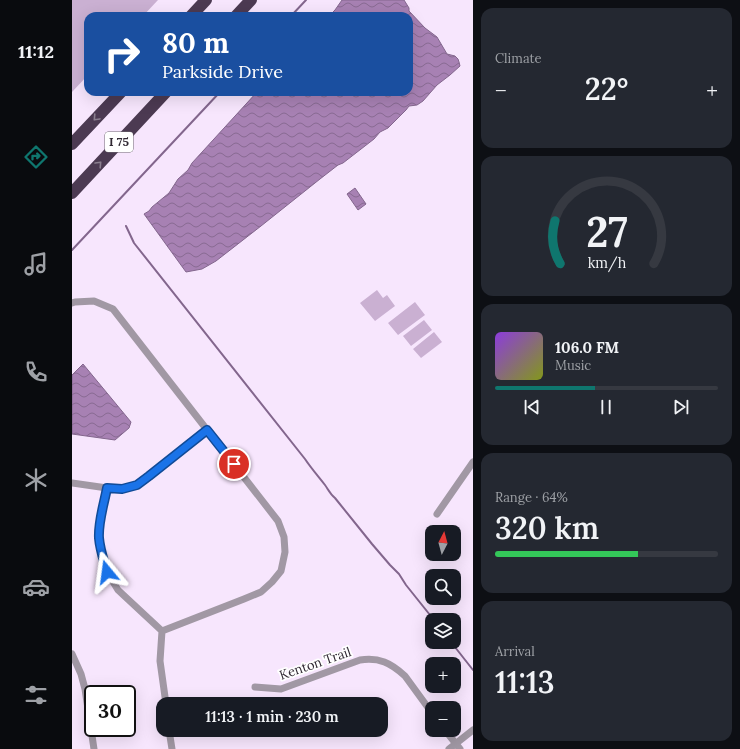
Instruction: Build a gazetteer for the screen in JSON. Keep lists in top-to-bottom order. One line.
{"streets":{"highway":["I 75"],"street":["Kenton Trail"]},"north":"top","page":{"tabs":"11:12","tile":["Climate",["Range · 64%","320 km"],["Arrival","11:13"]],"turn":["80 m","Parkside Drive"],"heat":["−","22°","+"],"song":["106.0 FM","Music"],"map_buttons":["+","−"],"limit":"30","trip":"11:13 · 1 min · 230 m","gauge":["27","km/h"]}}
